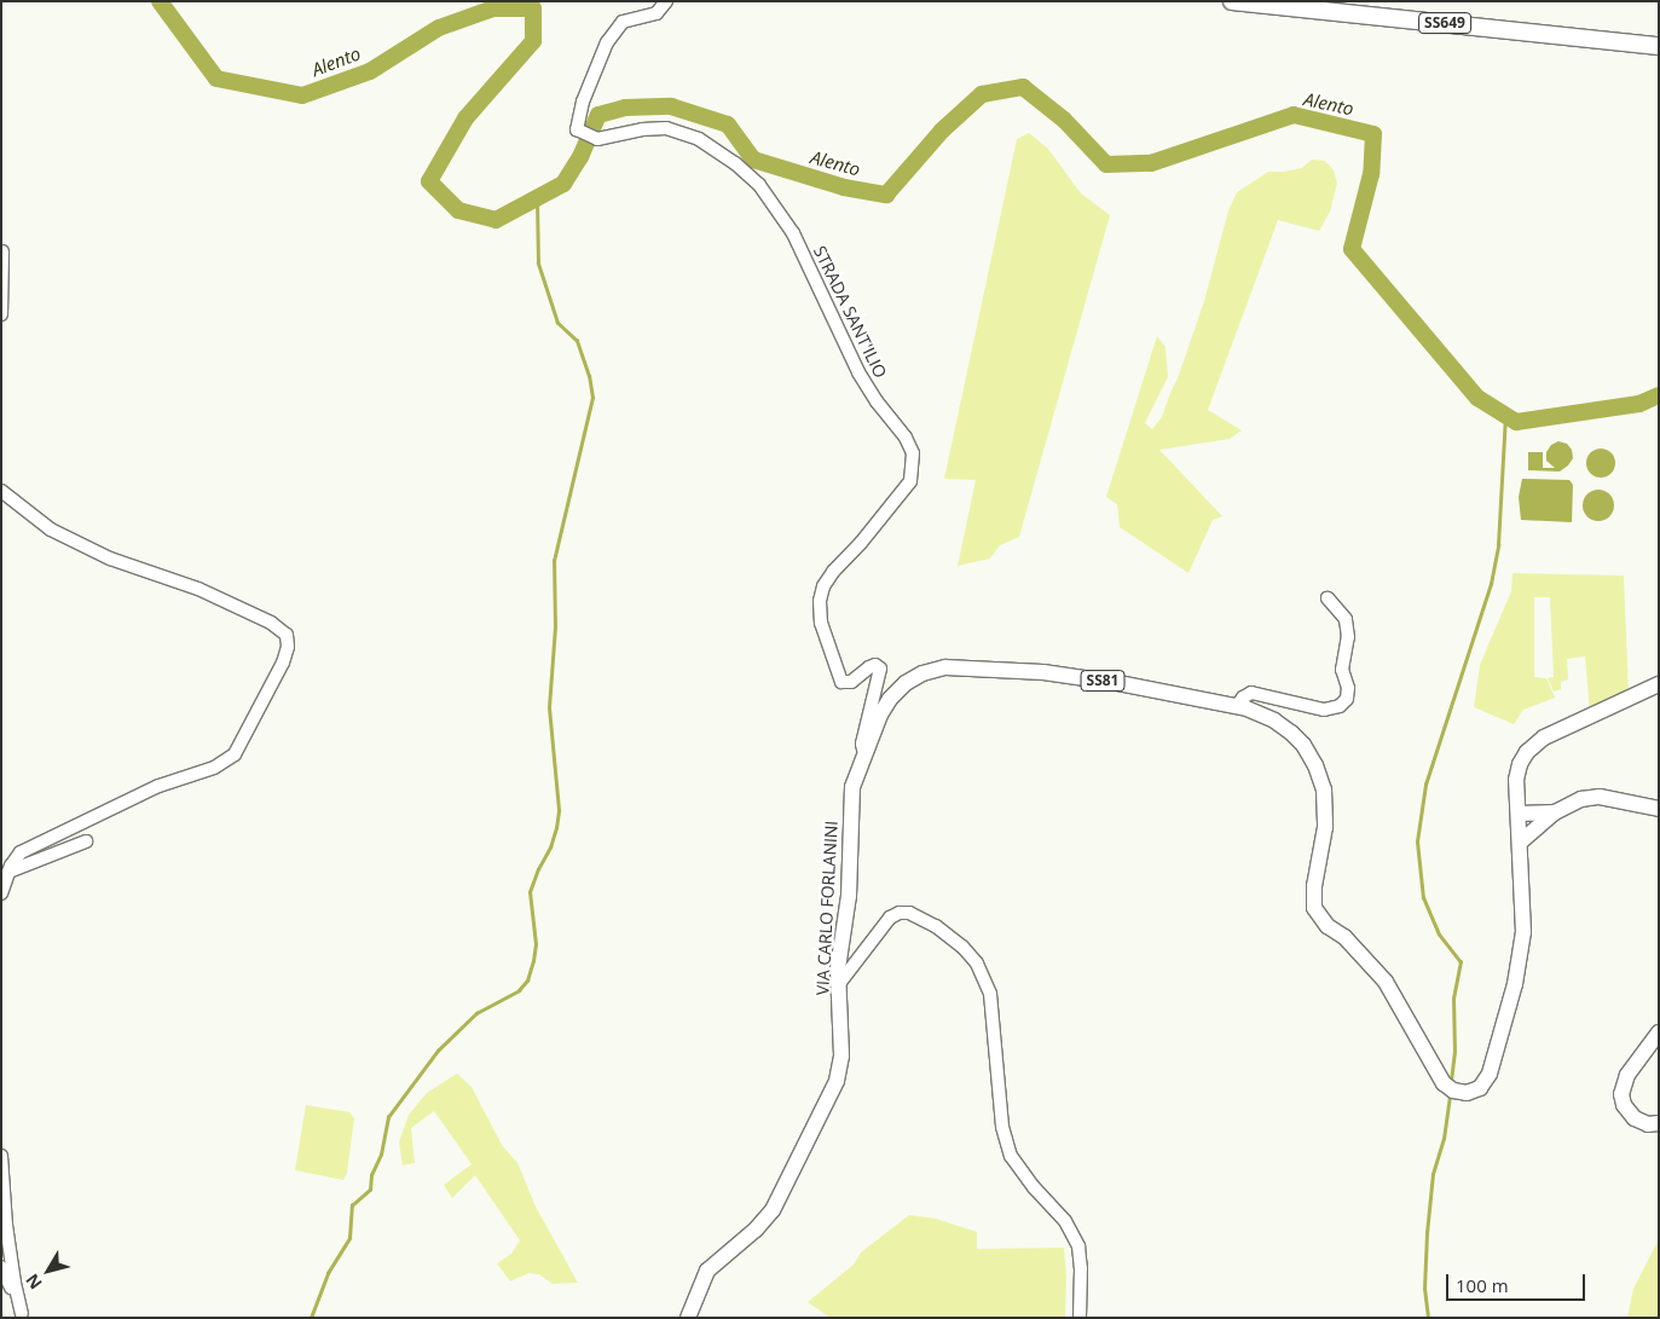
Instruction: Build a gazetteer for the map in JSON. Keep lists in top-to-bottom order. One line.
{"streets":{"highway":["SS649"],"main road":["SS81","VIA CARLO FORLANINI"],"street":["STRADA SANT'ILIO"]},"crossings":[["STRADA SANT'ILIO","VIA CARLO FORLANINI"]],"water":["Alento"],"scale_bar":"100 m","north":"bottom left"}
